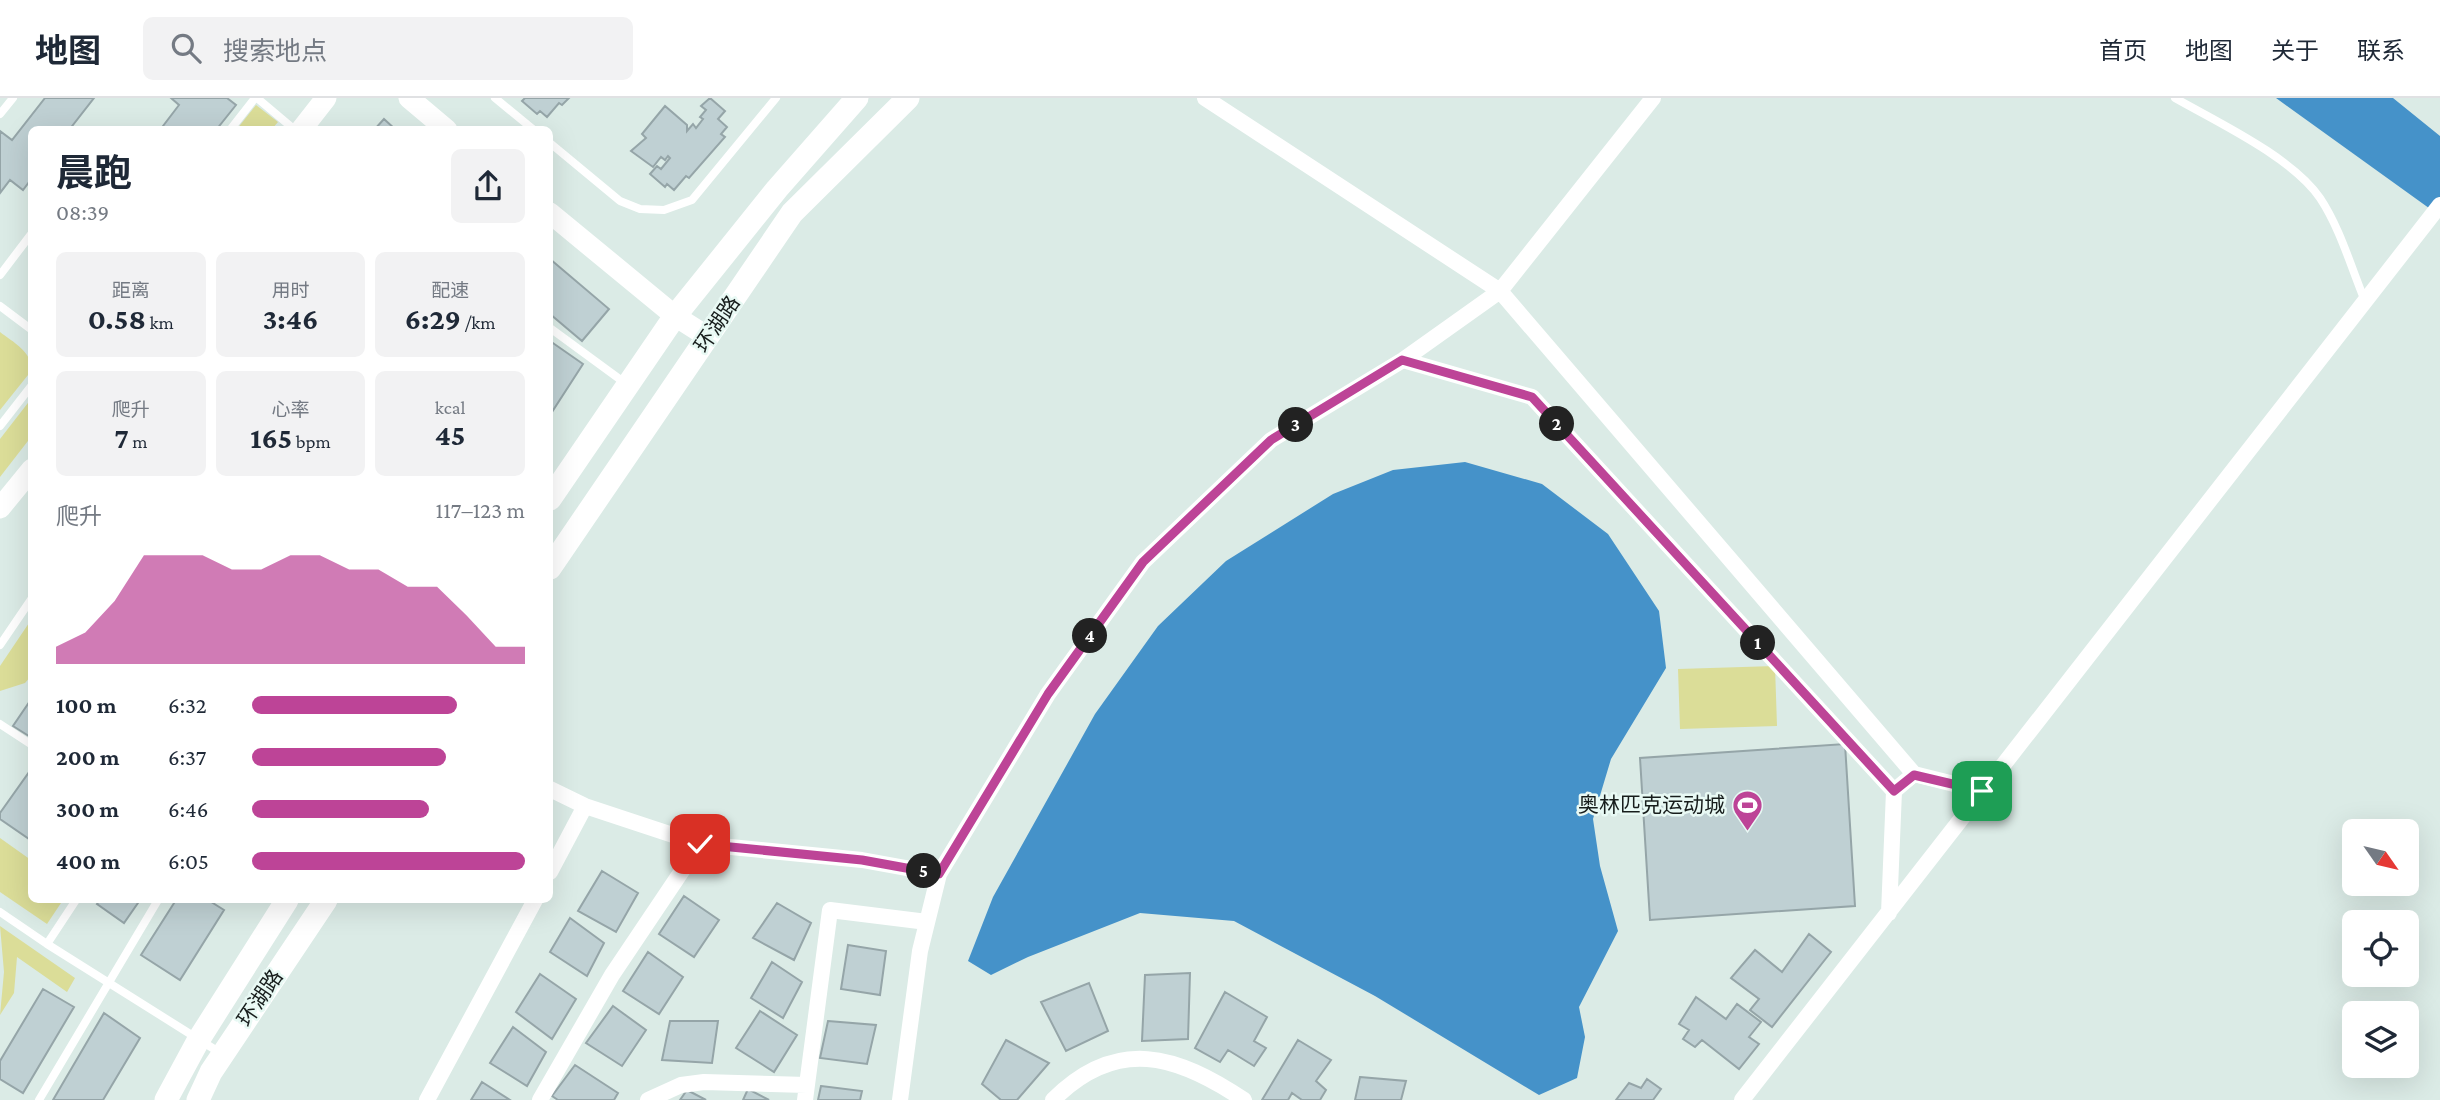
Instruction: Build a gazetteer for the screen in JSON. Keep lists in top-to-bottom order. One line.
{"streets":{"main road":["环湖路"]},"places":{"sports":["奥林匹克运动城"]},"north":"bottom right","page":{"header":"地图","search":"搜索地点","nav":["首页","地图","关于","联系"],"heading":["晨跑","08:39"],"stats":[["距离","0.58 km"],["用时","3:46"],["配速","6:29 /km"],["爬升","7 m"],["心率","165 bpm"],["kcal","45"]],"pins":["2","3","4","1","5"],"chart":["爬升","117–123 m"],"list":[{"name":"100 m","note":"6:32"},{"name":"200 m","note":"6:37"},{"name":"300 m","note":"6:46"},{"name":"400 m","note":"6:05"}]}}
